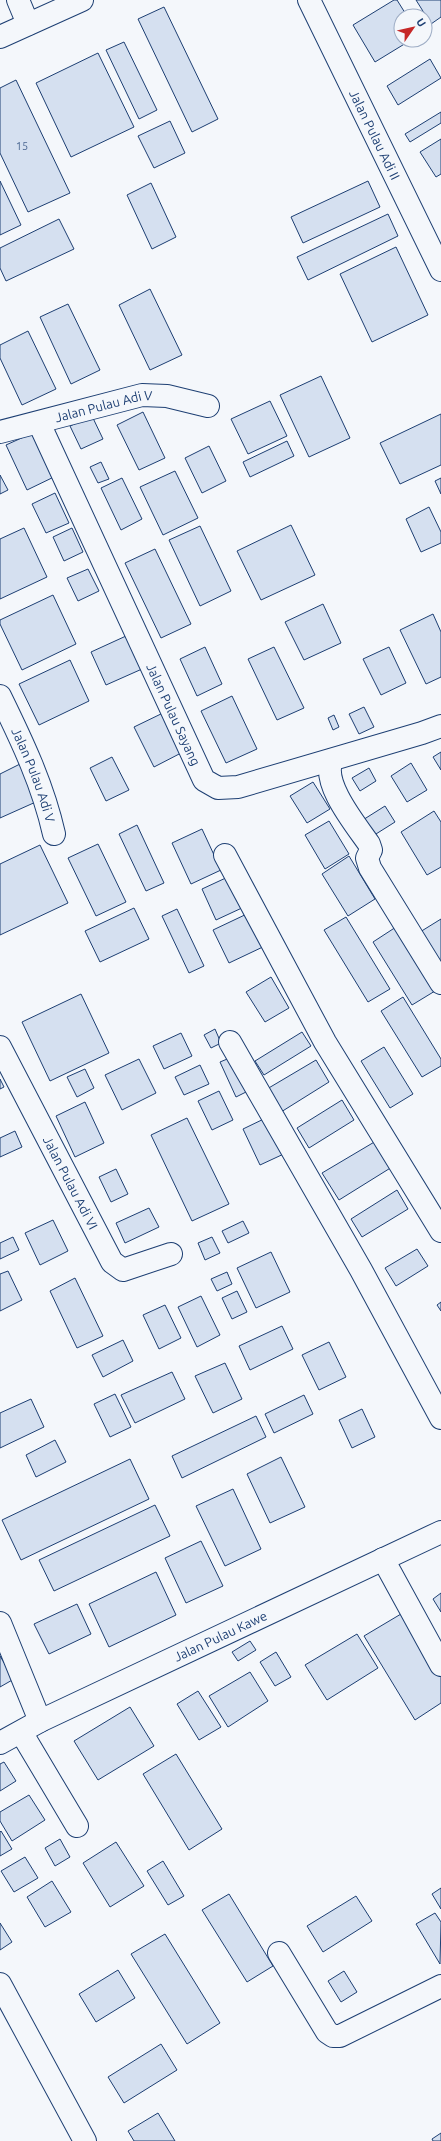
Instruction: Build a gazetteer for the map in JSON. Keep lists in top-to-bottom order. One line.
{"streets":{"street":["Jalan Pulau Adi II","Jalan Pulau Adi V","Jalan Pulau Sayang","Jalan Pulau Adi VI","Jalan Pulau Kawe"]},"crossings":[["Jalan Pulau Adi V","Jalan Pulau Sayang"]],"house_numbers":["15"],"north":"top right"}
